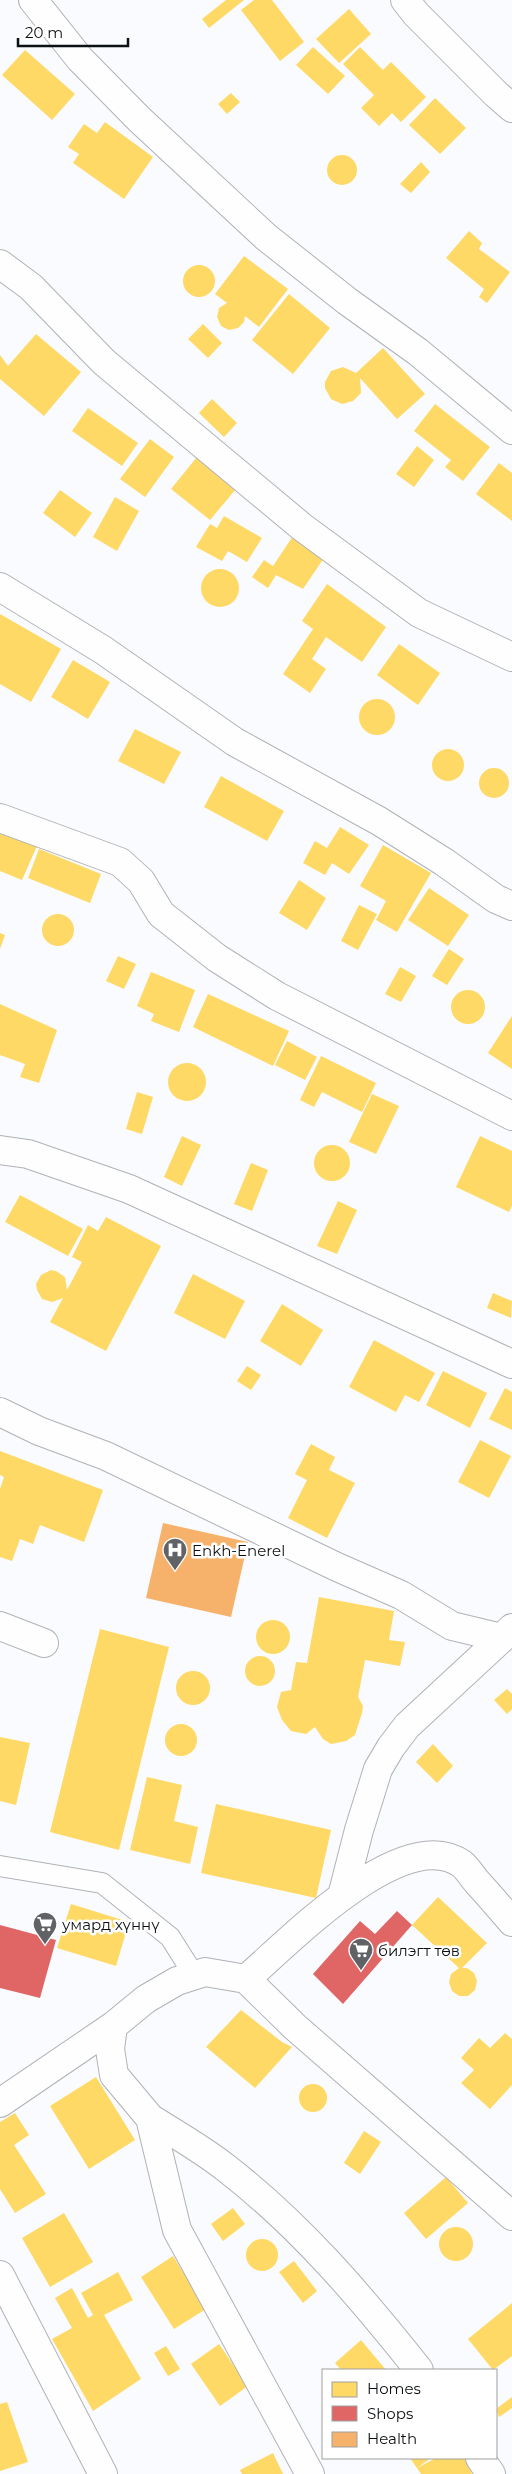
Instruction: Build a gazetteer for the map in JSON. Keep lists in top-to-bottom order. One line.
{"places":{"hospital":["Enkh-Enerel"],"supermarket":["умард хүннү","билэгт төв"]},"legend":["Homes","Shops","Health"],"scale_bar":"20 m"}
